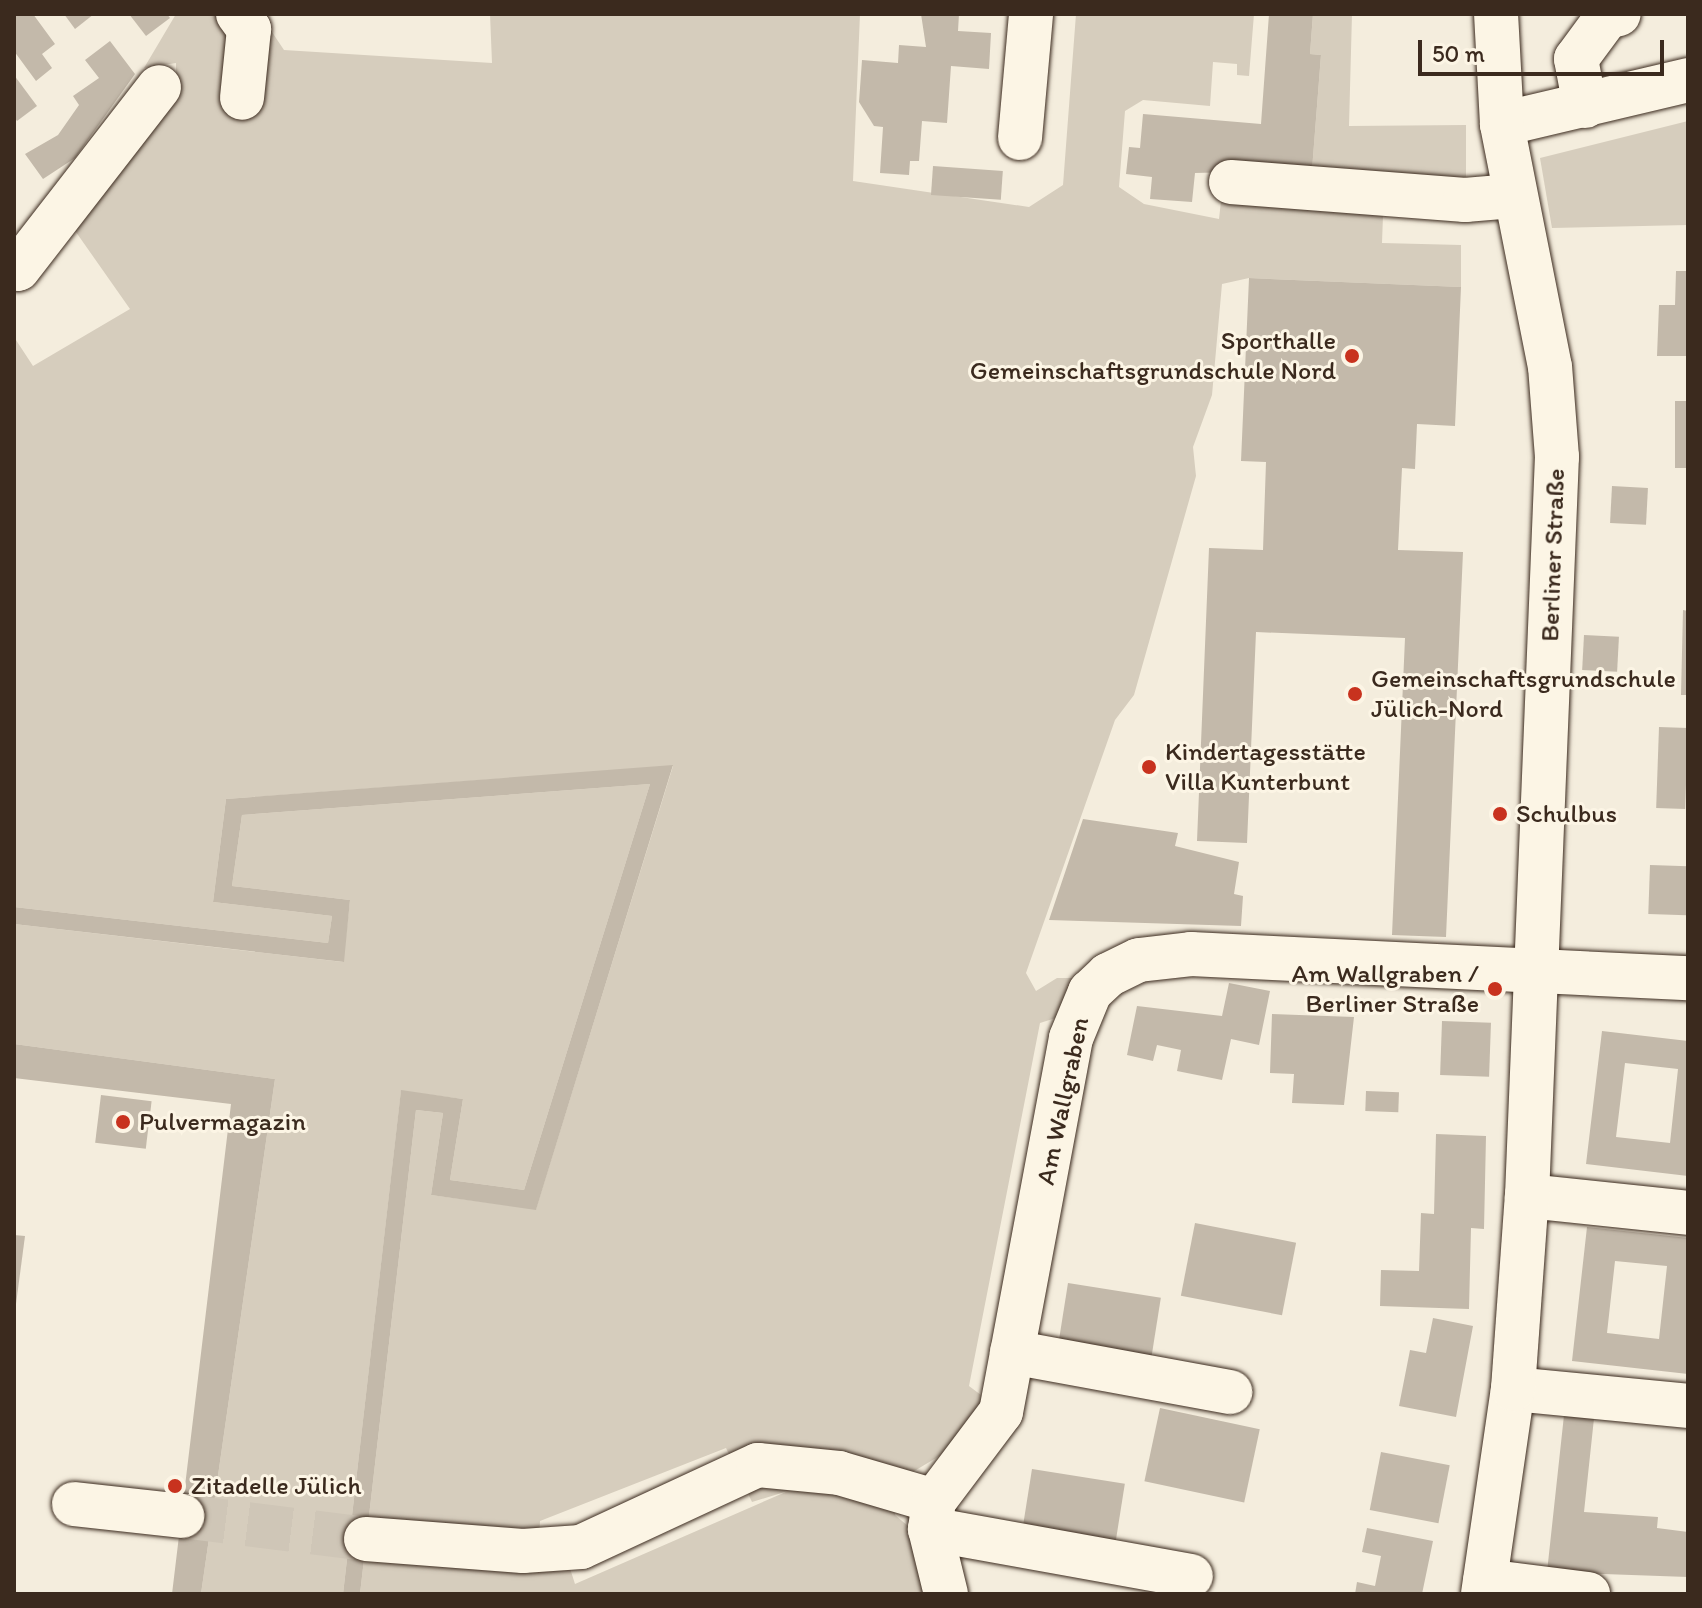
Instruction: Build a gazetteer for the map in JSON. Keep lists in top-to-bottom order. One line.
{"streets":{"street":["Berliner Straße","Am Wallgraben"]},"crossings":[["Berliner Straße","Am Wallgraben"]],"places":["Sporthalle Gemeinschaftsgrundschule Nord","Gemeinschaftsgrundschule Jülich-Nord","Kindertagesstätte Villa Kunterbunt","Schulbus","Am Wallgraben / Berliner Straße","Pulvermagazin","Zitadelle Jülich"],"scale_bar":"50 m"}
